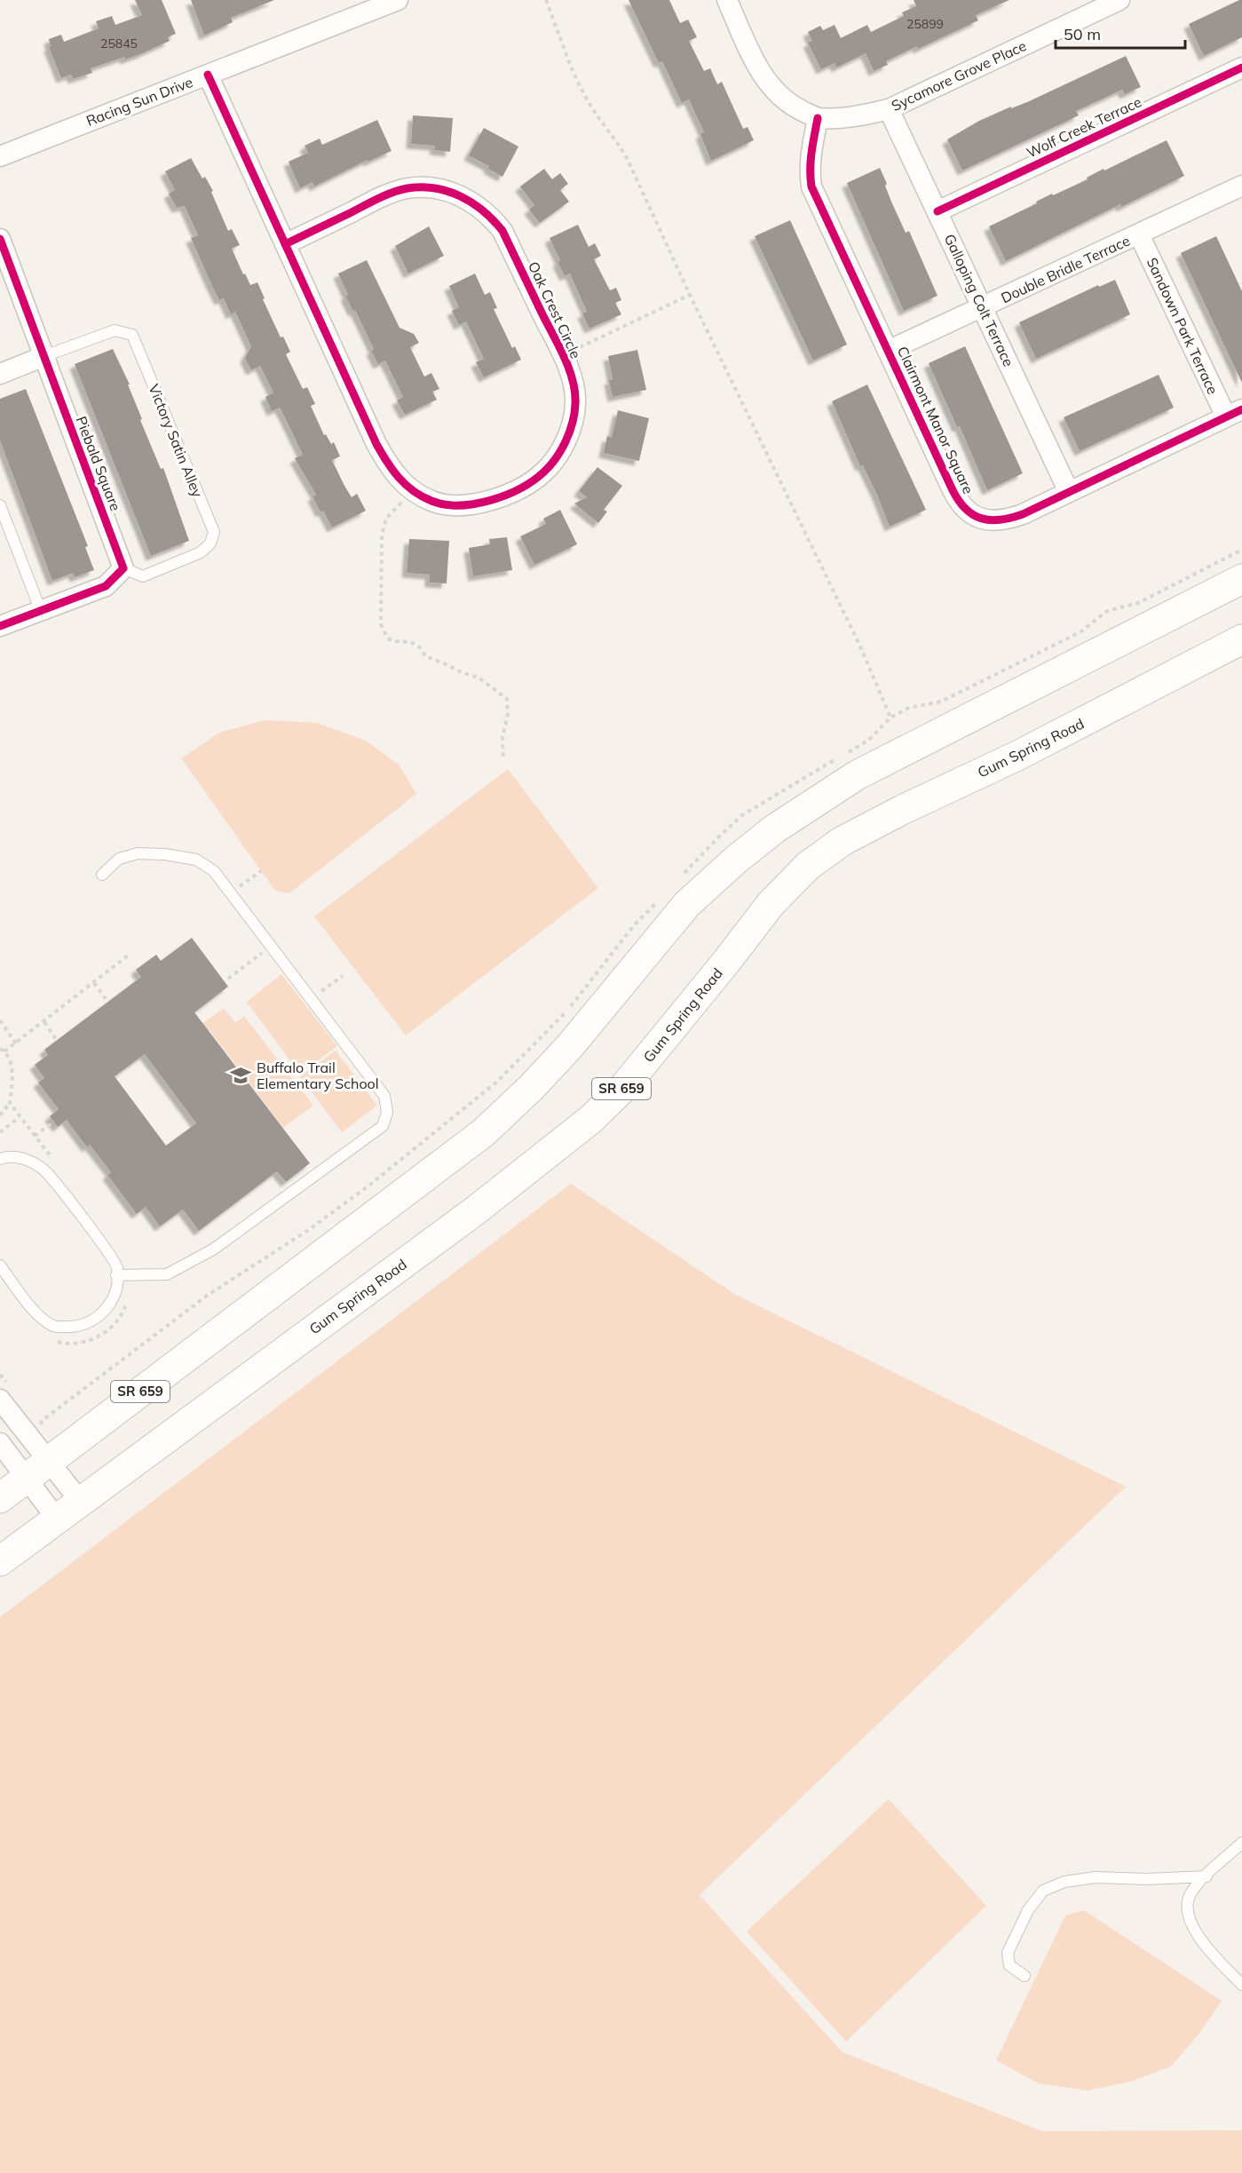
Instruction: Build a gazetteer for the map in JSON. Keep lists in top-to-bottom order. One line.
{"streets":{"main road":["Gum Spring Road","SR 659"],"street":["Sycamore Grove Place","Racing Sun Drive","Wolf Creek Terrace","Double Bridle Terrace","Galloping Colt Terrace","Oak Crest Circle","Sandown Park Terrace","Clairmont Manor Square","Piebald Square"],"lane":["Victory Satin Alley"]},"crossings":[["Sycamore Grove Place","Galloping Colt Terrace"],["Sycamore Grove Place","Clairmont Manor Square"],["Racing Sun Drive","Oak Crest Circle"],["Wolf Creek Terrace","Galloping Colt Terrace"],["Double Bridle Terrace","Galloping Colt Terrace"],["Double Bridle Terrace","Sandown Park Terrace"],["Double Bridle Terrace","Clairmont Manor Square"],["Galloping Colt Terrace","Clairmont Manor Square"],["Sandown Park Terrace","Clairmont Manor Square"],["Victory Satin Alley","Piebald Square"]],"places":{"school or university":["Buffalo Trail Elementary School"]},"house_numbers":["25899","25845"],"scale_bar":"50 m"}
